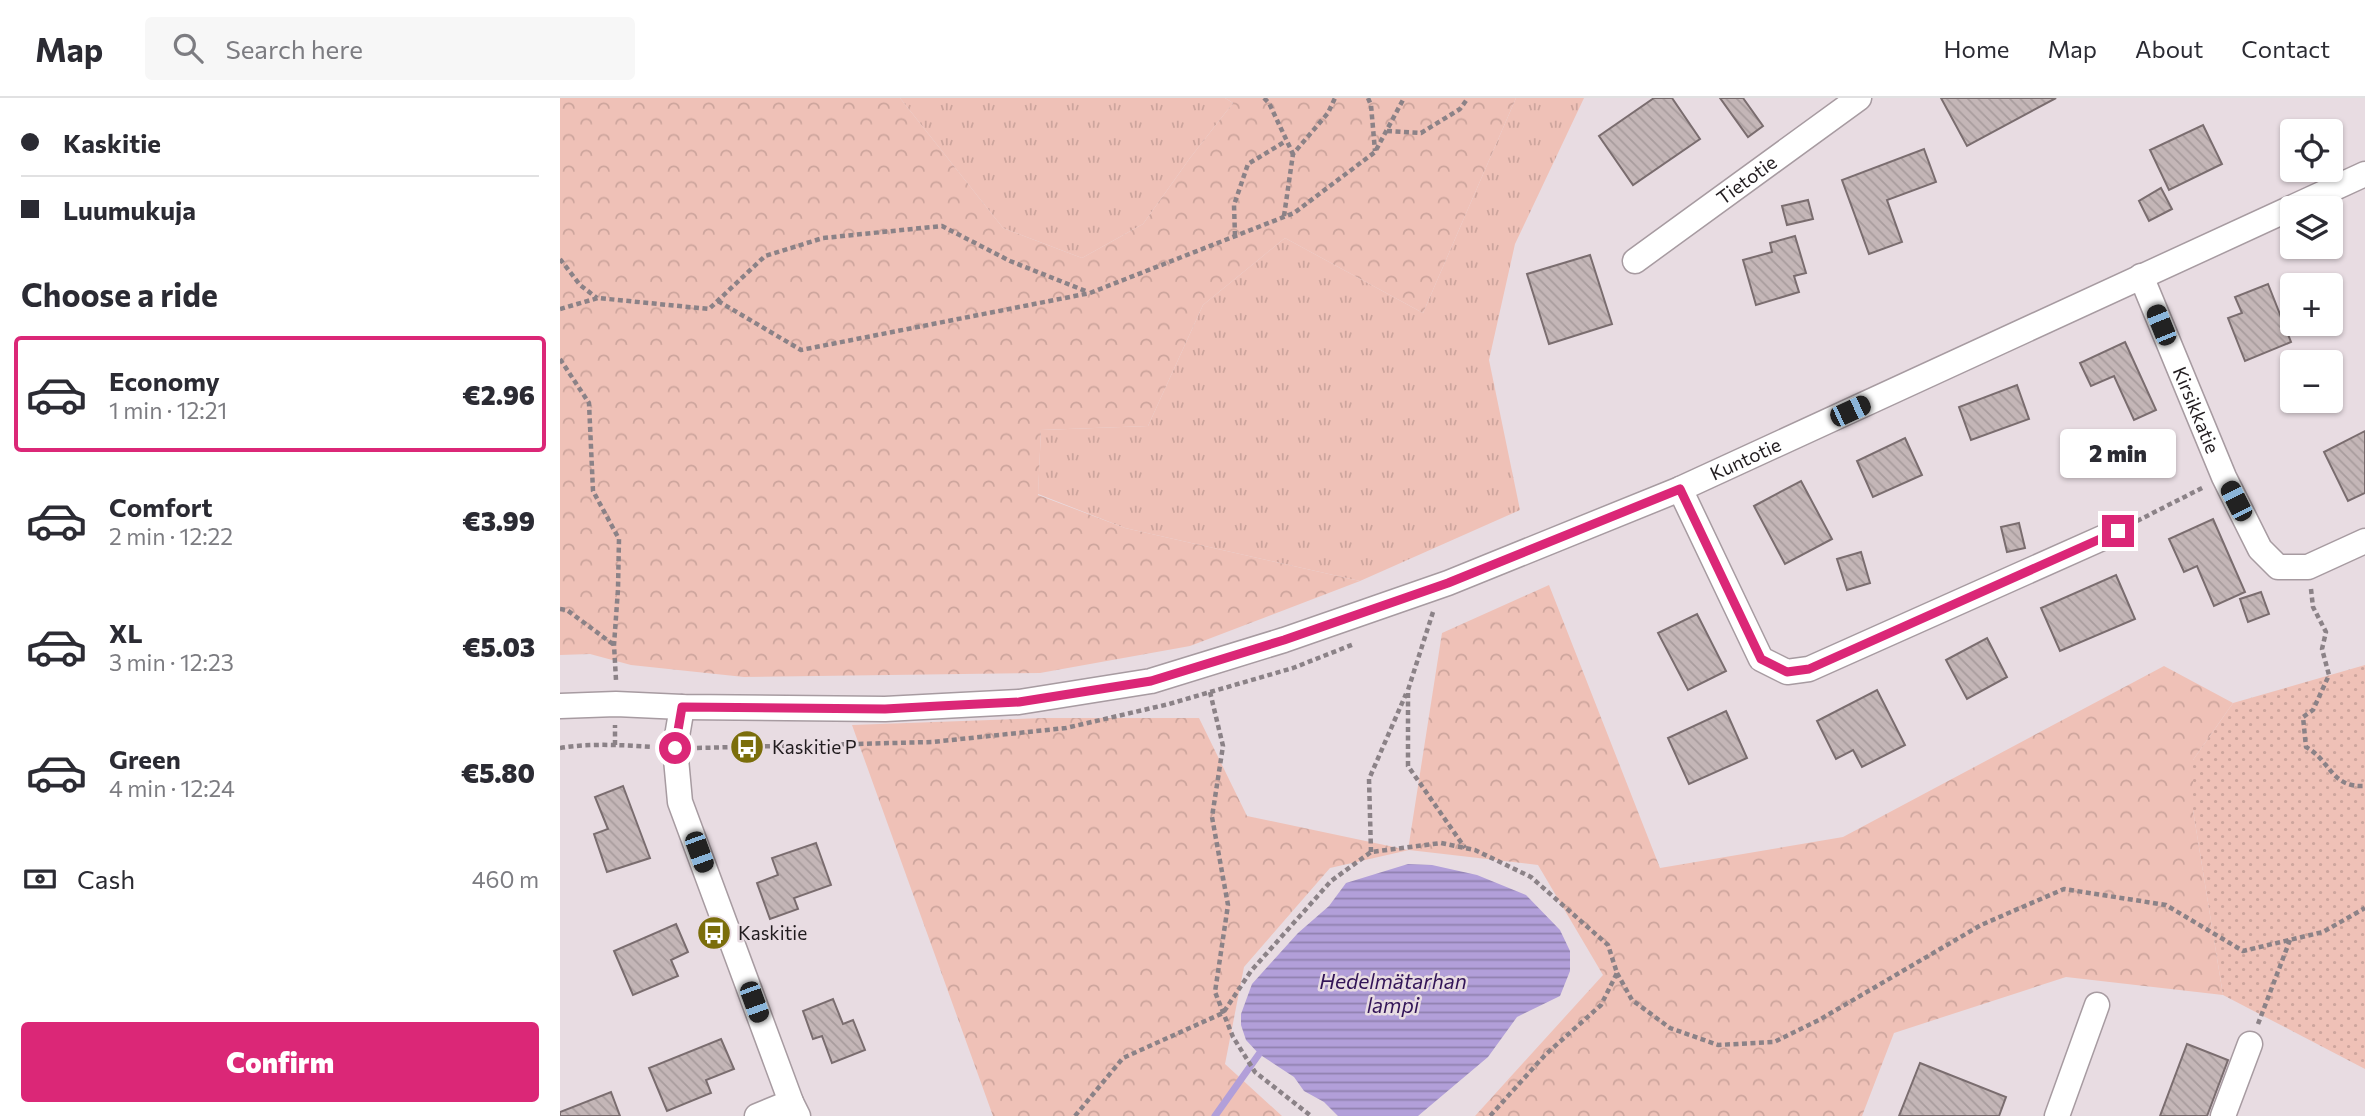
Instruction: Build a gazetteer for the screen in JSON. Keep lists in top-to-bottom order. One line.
{"streets":{"street":["Tietotie","Kirsikkatie","Kuntotie"]},"crossings":[["Kirsikkatie","Kuntotie"]],"water":["Hedelmätarhan lampi"],"places":{"bus stop":["Kaskitie P","Kaskitie"]},"page":{"header":"Map","search":"Search here","nav":["Home","Map","About","Contact"],"banner":["Kaskitie","Luumukuja"],"map_buttons":["+","−"],"heading":"Choose a ride","list":[{"name":"Economy","note":"1 min · 12:21","value":"€2.96"},{"name":"Comfort","note":"2 min · 12:22","value":"€3.99"},{"name":"XL","note":"3 min · 12:23","value":"€5.03"},{"name":"Green","note":"4 min · 12:24","value":"€5.80"}],"bubble":"2 min","pay":["Cash","460 m"],"buttons":"Confirm"}}
